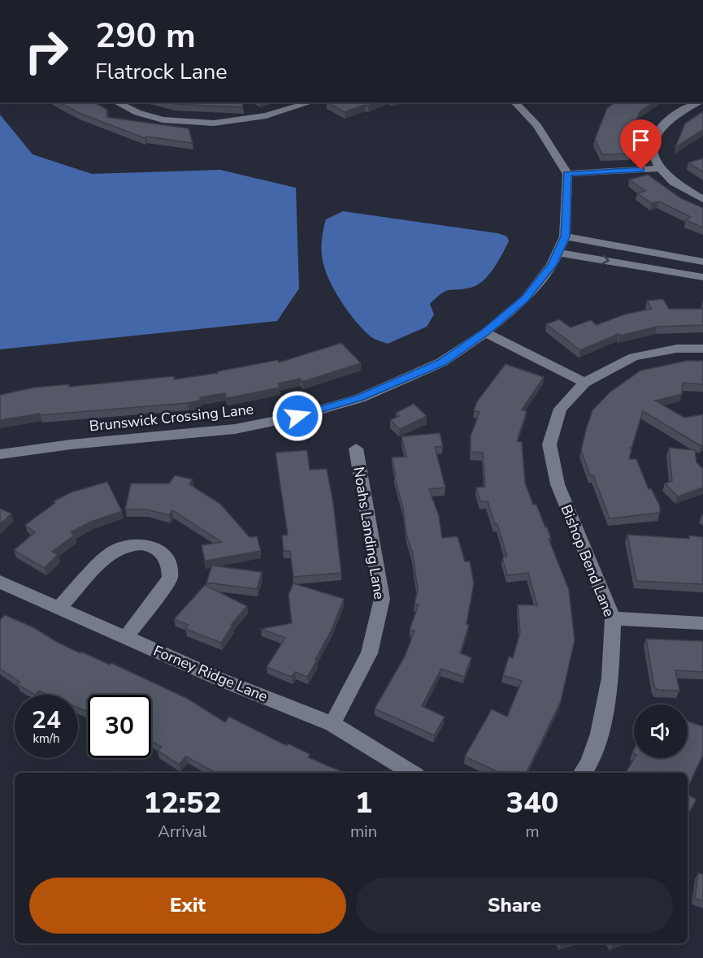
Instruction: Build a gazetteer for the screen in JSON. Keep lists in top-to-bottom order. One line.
{"streets":{"street":["Brunswick Crossing Lane","Noahs Landing Lane","Bishop Bend Lane","Forney Ridge Lane"]},"crossings":[["Noahs Landing Lane","Forney Ridge Lane"]],"page":{"turn":["290 m","Flatrock Lane"],"speed":"24 km/h","limit":"30","eta":["12:52","Arrival","1","min","340","m"],"buttons":["Exit","Share"]}}
